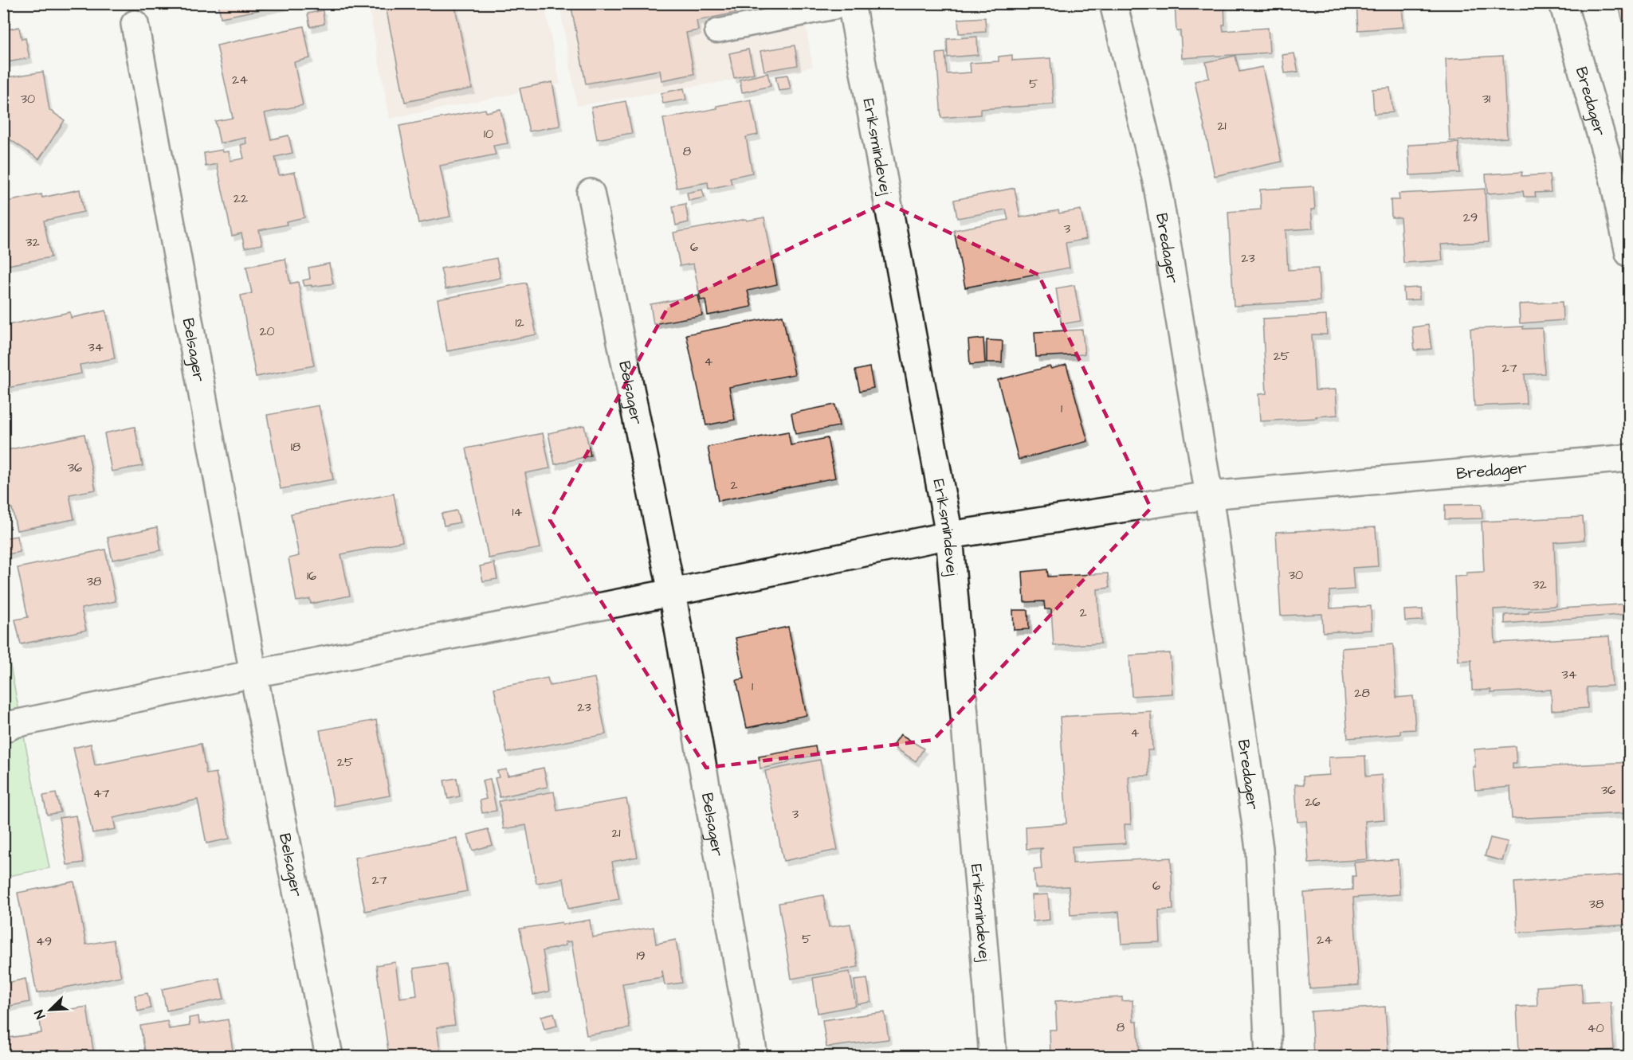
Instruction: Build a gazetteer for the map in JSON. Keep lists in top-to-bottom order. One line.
{"streets":{"street":["Bredager","Eriksmindevej","Belsager"]},"crossings":[["Bredager","Eriksmindevej"]],"house_numbers":["24","5","30","31","21","10","8","22","29","3","32","6","23","12","20","34","25","4","27","1","18","36","2","14","30","16","38","32","2","34","1","28","23","4","25","36","47","26","3","21","27","6","38","5","24","49","19","8","40"],"north":"bottom left"}
